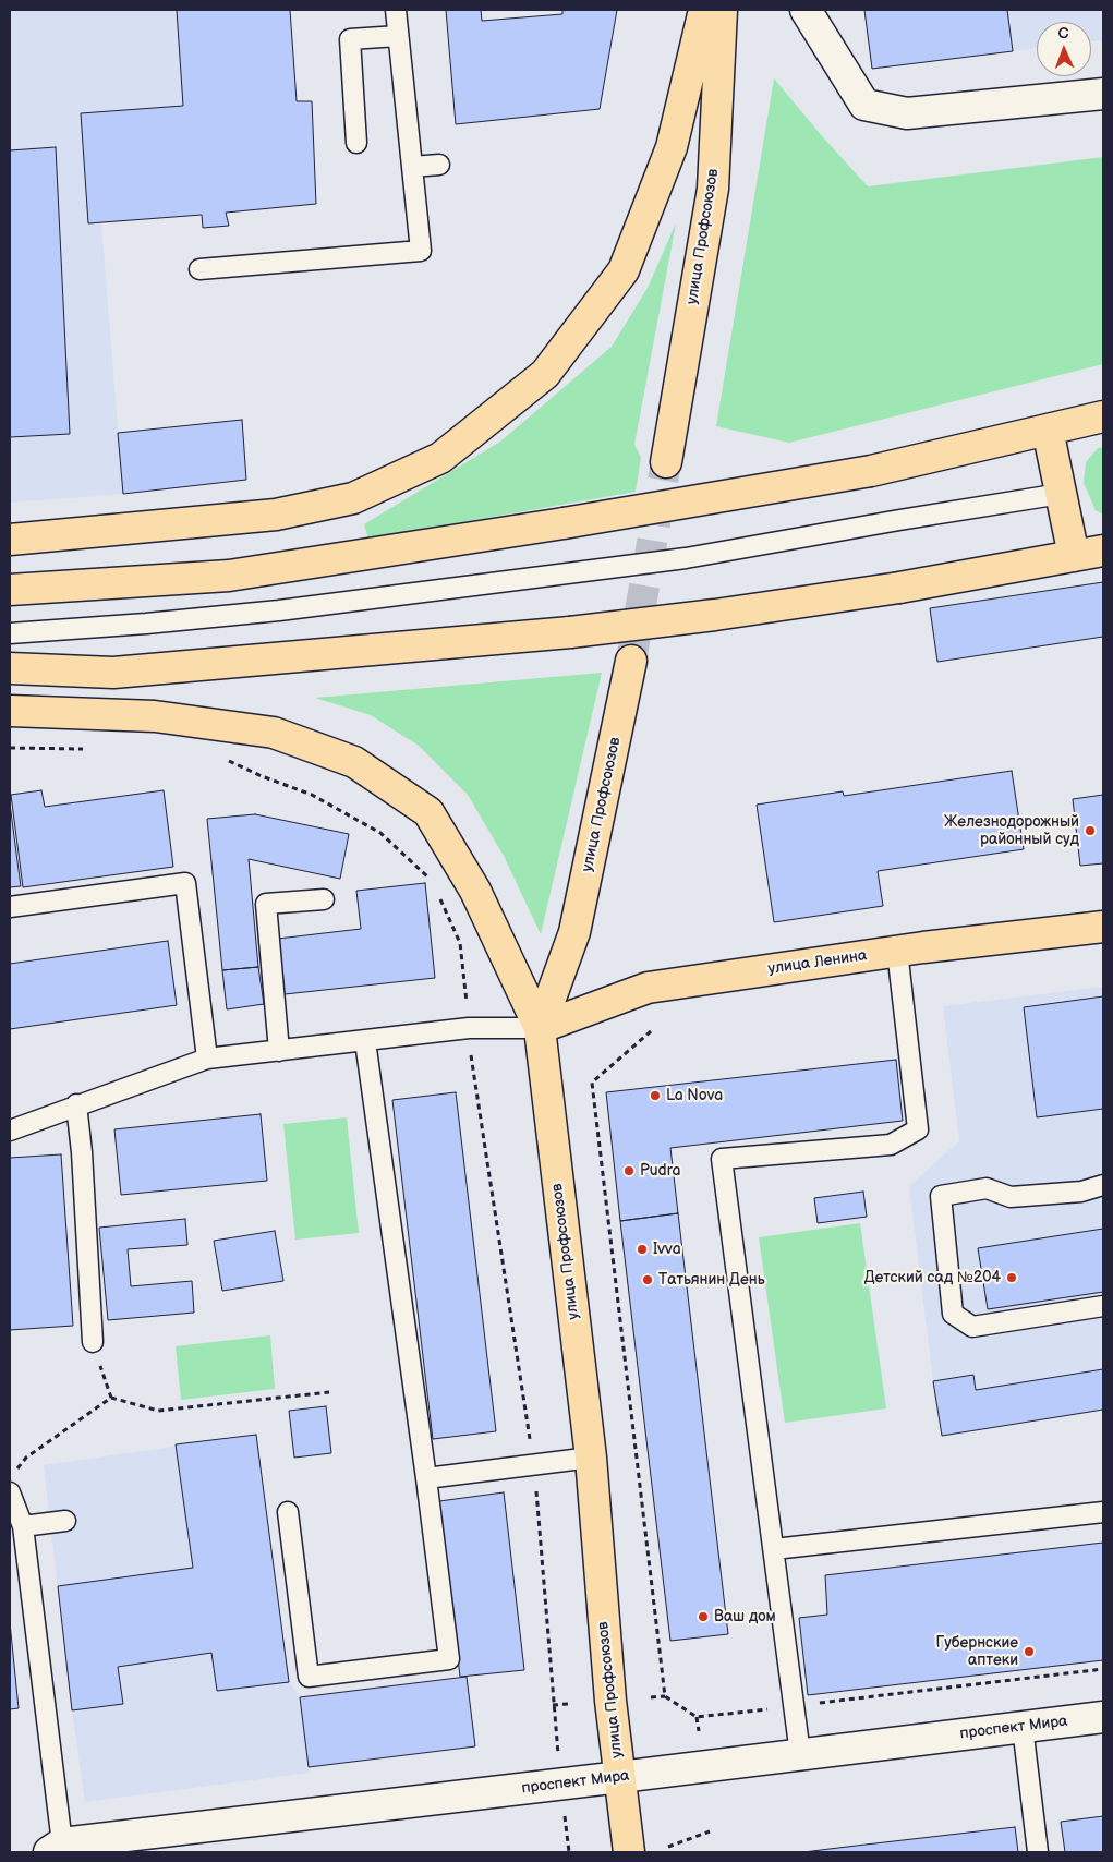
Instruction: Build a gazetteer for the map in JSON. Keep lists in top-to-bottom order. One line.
{"streets":{"main road":["улица Профсоюзов","улица Ленина"],"street":["проспект Мира"]},"crossings":[["улица Профсоюзов","улица Ленина"],["улица Профсоюзов","проспект Мира"]],"places":["Железнодорожный районный суд","La Nova","Pudra","Ivva","Детский сад №204","Татьянин День","Ваш дом","Губернские аптеки"],"north":"top"}
